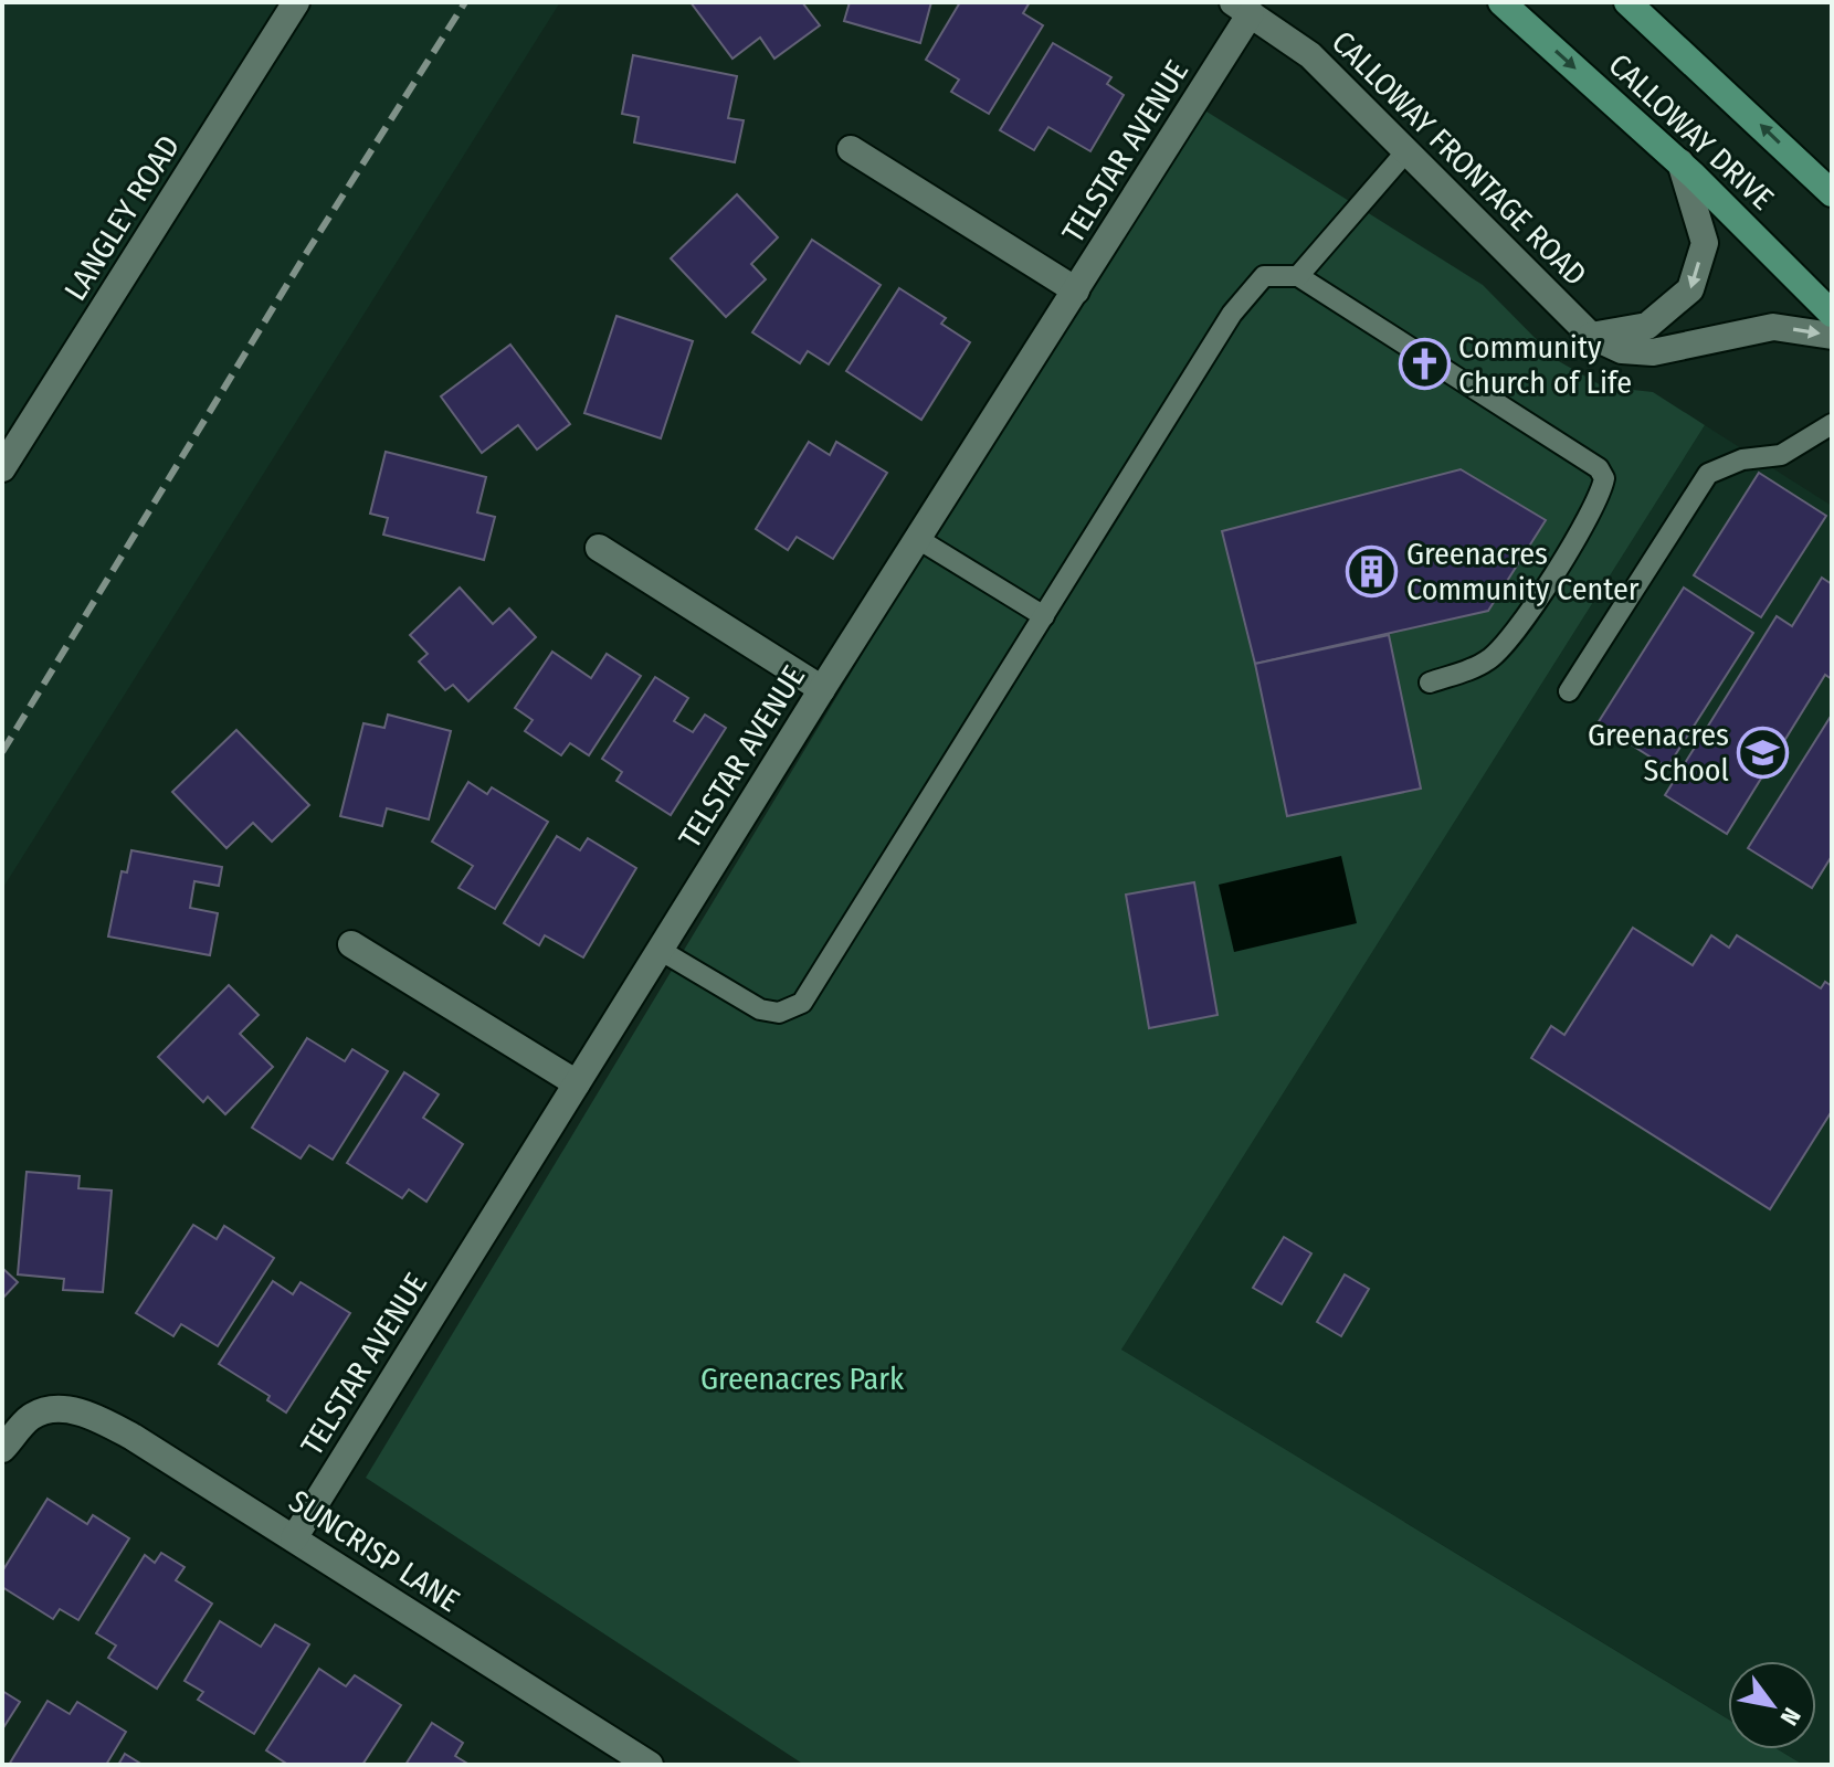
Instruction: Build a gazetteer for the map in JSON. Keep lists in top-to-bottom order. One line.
{"streets":{"main road":["CALLOWAY DRIVE"],"street":["TELSTAR AVENUE","CALLOWAY FRONTAGE ROAD","LANGLEY ROAD","SUNCRISP LANE"]},"crossings":[["TELSTAR AVENUE","CALLOWAY FRONTAGE ROAD"],["TELSTAR AVENUE","SUNCRISP LANE"]],"parks":["Greenacres Park"],"places":{"church":["Community Church of Life"],"building":["Greenacres Community Center"],"school or university":["Greenacres School"]},"north":"bottom right"}
